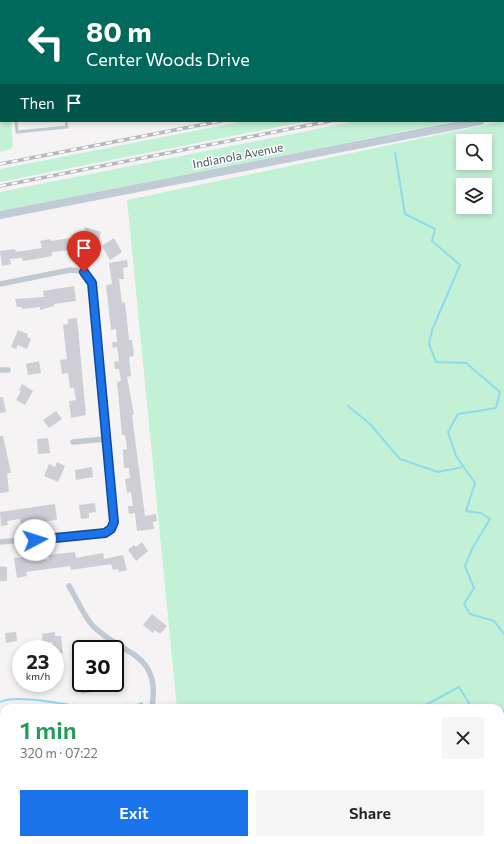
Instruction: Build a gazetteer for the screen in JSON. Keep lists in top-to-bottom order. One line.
{"streets":{"main road":["Indianola Avenue"]},"page":{"turn":["80 m","Center Woods Drive"],"then":"Then","speed":"23 km/h","limit":"30","heading":["1 min","320 m · 07:22"],"buttons":["Exit","Share"]}}
